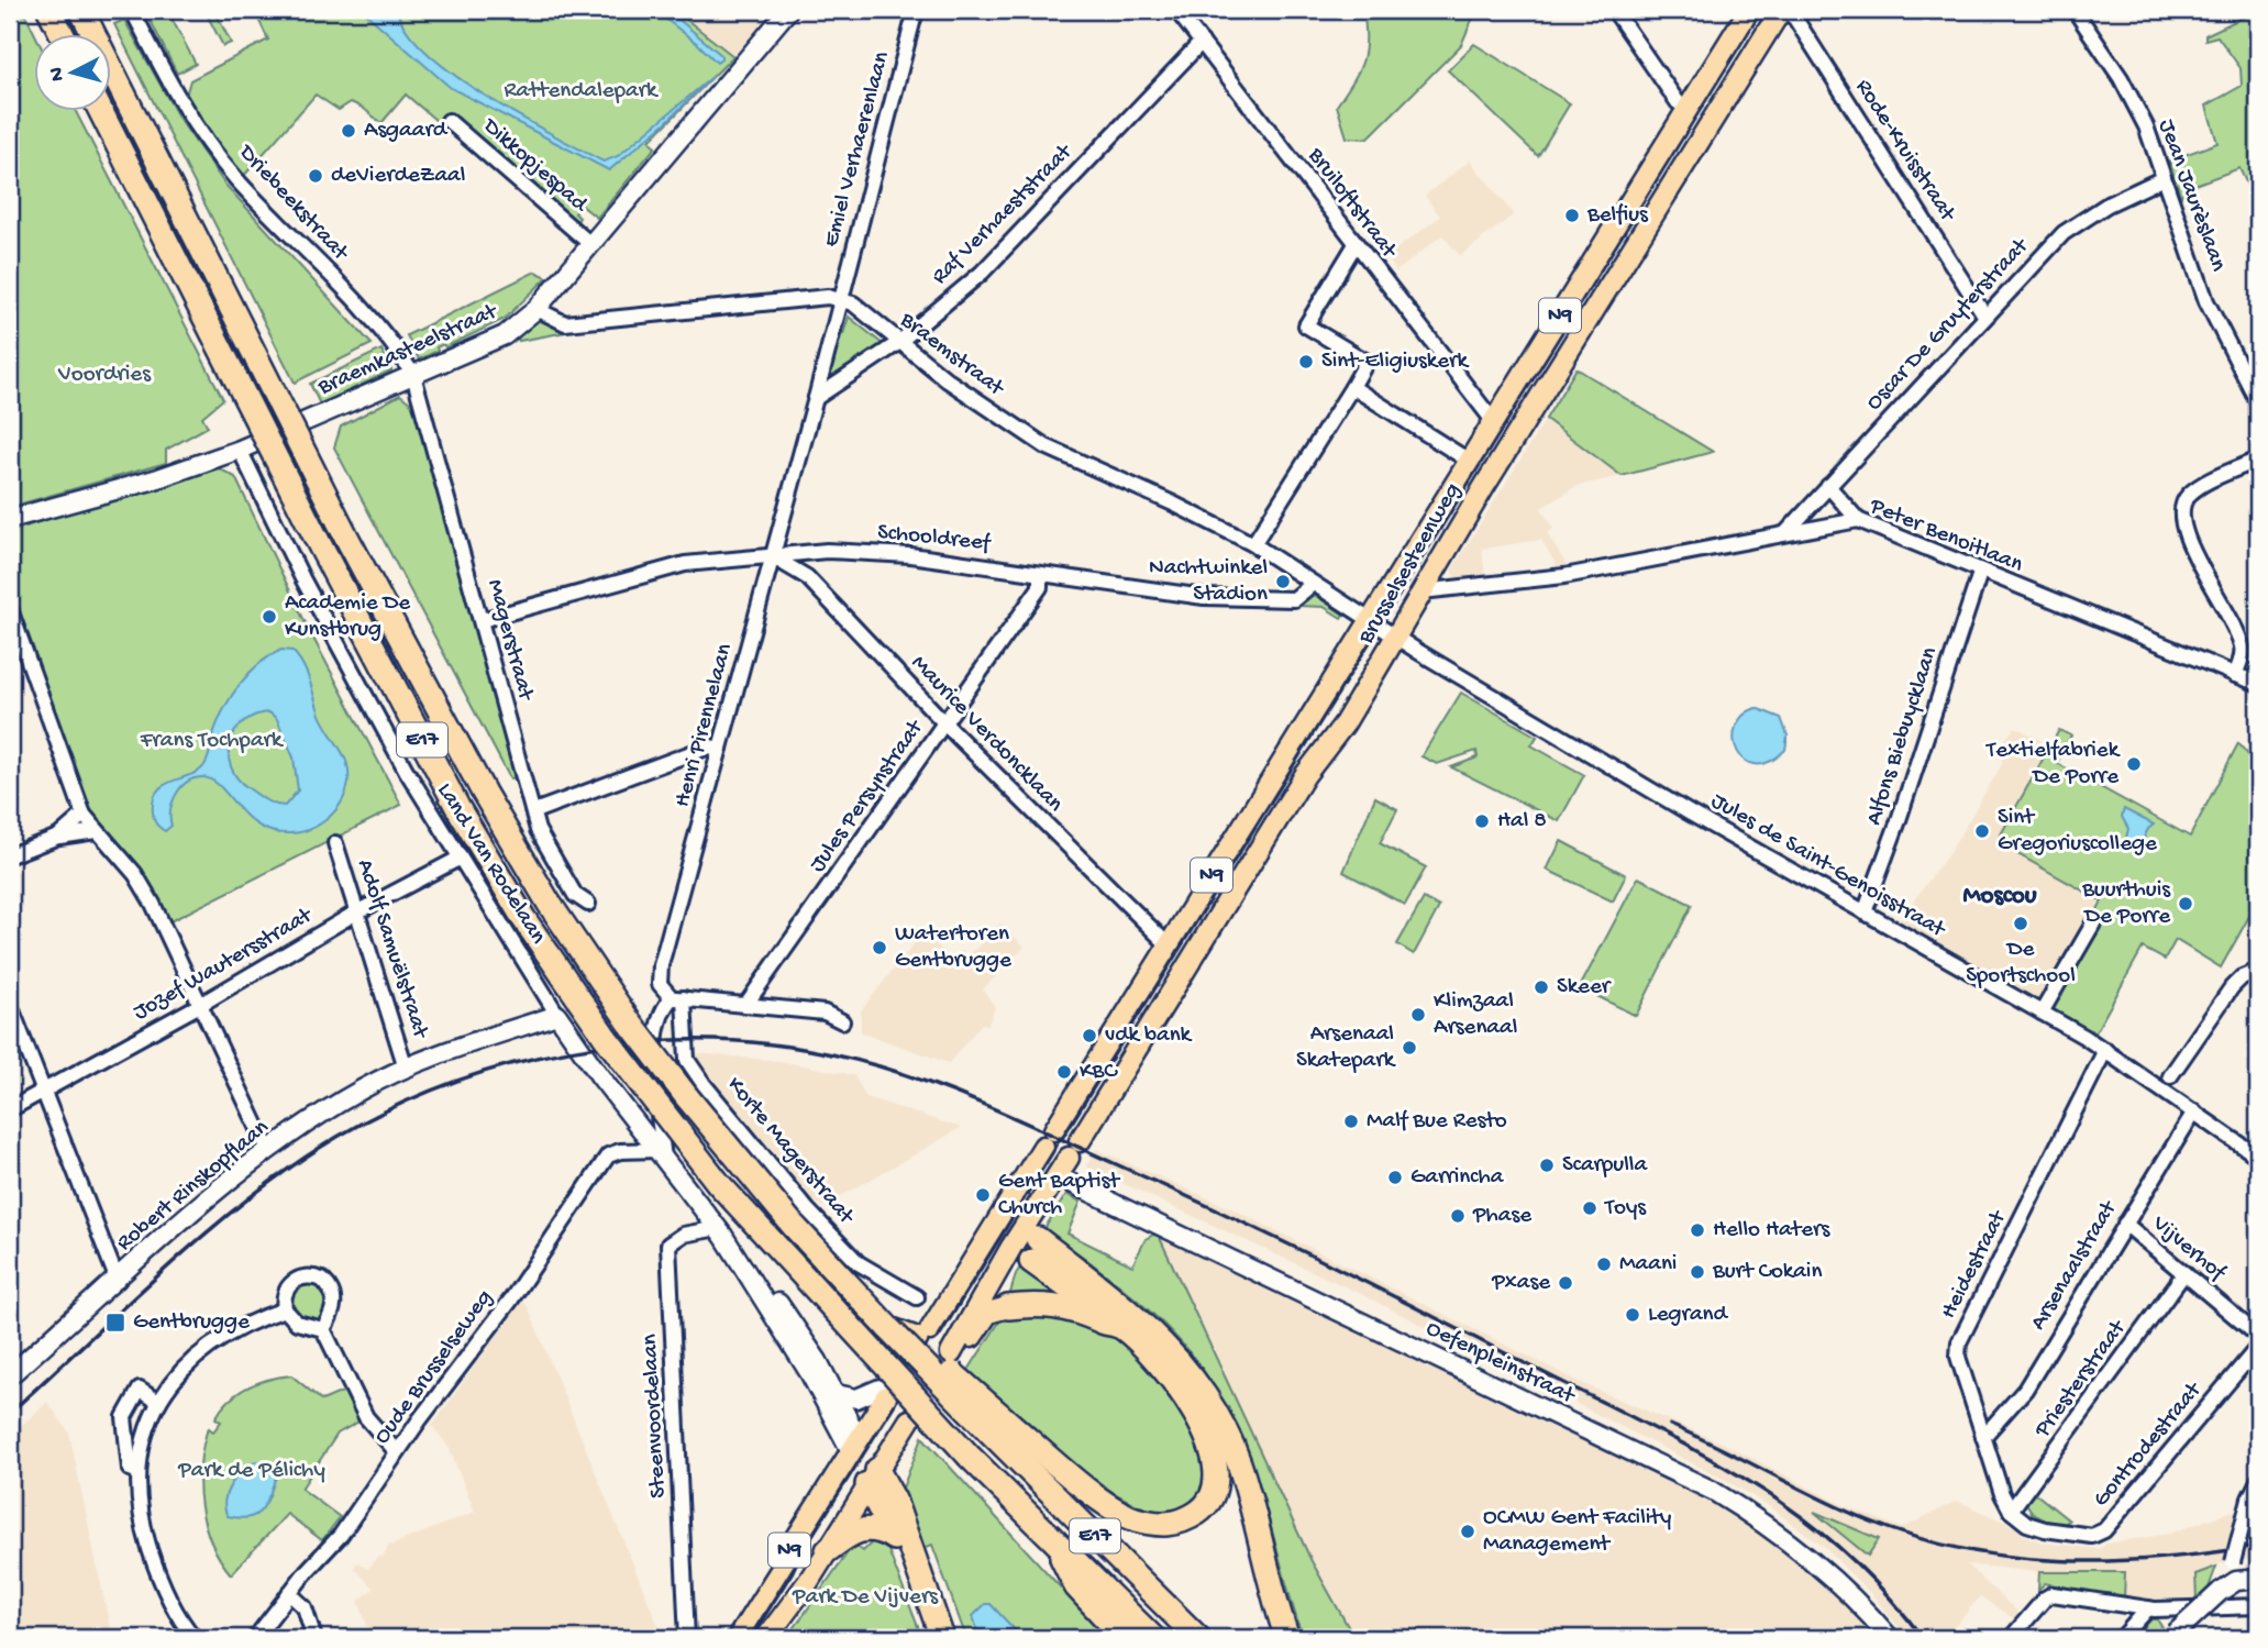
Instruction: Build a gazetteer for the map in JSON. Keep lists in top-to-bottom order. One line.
{"streets":{"highway":["N9","E17"],"main road":["Brusselsesteenweg"],"street":["Emiel Verhaerenlaan","Rode-Kruisstraat","Dikkopjespad","Jean Jaurèslaan","Driebeekstraat","Bruiloftstraat","Raf Verhaeststraat","Oscar De Gruyterstraat","Braemkasteelstraat","Braemstraat","Peter Benoitlaan","Schooldreef","Magerstraat","Henri Pirennelaan","Maurice Verdoncklaan","Alfons Biebuycklaan","Jules Persynstraat","Land Van Rodelaan","Jules de Saint-Genoisstraat","Adolf Samuëlstraat","Jozef Wautersstraat","Korte Magerstraat","Robert Rinskopflaan","Vijverhof","Heidestraat","Arsenaalstraat","Oefenpleinstraat","Oude Brusselseweg","Priesterstraat","Steenvoordelaan","Gontrodestraat"]},"crossings":[["Emiel Verhaerenlaan","Braemstraat"],["Emiel Verhaerenlaan","Henri Pirennelaan"],["Rode-Kruisstraat","Oscar De Gruyterstraat"],["Rode-Kruisstraat","Brusselsesteenweg"],["Dikkopjespad","Braemkasteelstraat"],["Jean Jaurèslaan","Oscar De Gruyterstraat"],["Driebeekstraat","Braemkasteelstraat"],["Driebeekstraat","Magerstraat"],["Bruiloftstraat","Raf Verhaeststraat"],["Bruiloftstraat","Brusselsesteenweg"],["Raf Verhaeststraat","Braemstraat"],["Raf Verhaeststraat","Henri Pirennelaan"],["N9","Land Van Rodelaan"],["Oscar De Gruyterstraat","Peter Benoitlaan"],["Braemkasteelstraat","Magerstraat"],["Braemkasteelstraat","Land Van Rodelaan"],["Braemstraat","Schooldreef"],["Braemstraat","Henri Pirennelaan"],["Peter Benoitlaan","Brusselsesteenweg"],["Peter Benoitlaan","Alfons Biebuycklaan"],["Schooldreef","Magerstraat"],["Schooldreef","Henri Pirennelaan"],["Schooldreef","Maurice Verdoncklaan"],["Schooldreef","Jules Persynstraat"],["Brusselsesteenweg","Maurice Verdoncklaan"],["Brusselsesteenweg","Jules de Saint-Genoisstraat"],["Henri Pirennelaan","Maurice Verdoncklaan"],["Henri Pirennelaan","Korte Magerstraat"],["Maurice Verdoncklaan","Jules Persynstraat"],["Alfons Biebuycklaan","Jules de Saint-Genoisstraat"],["Land Van Rodelaan","Jozef Wautersstraat"],["Land Van Rodelaan","Robert Rinskopflaan"],["Land Van Rodelaan","Oude Brusselseweg"],["Land Van Rodelaan","Steenvoordelaan"],["Jules de Saint-Genoisstraat","Heidestraat"],["Jules de Saint-Genoisstraat","Arsenaalstraat"],["Adolf Samuëlstraat","Jozef Wautersstraat"],["Adolf Samuëlstraat","Robert Rinskopflaan"],["Vijverhof","Arsenaalstraat"],["Vijverhof","Priesterstraat"],["Heidestraat","Arsenaalstraat"],["Heidestraat","Priesterstraat"],["Heidestraat","Gontrodestraat"],["Priesterstraat","Gontrodestraat"]],"districts":["Moscou"],"parks":["Rattendalepark","Voordries","Frans Tochpark","Park de Pélichy","Park De Vijvers"],"places":{"other":["Asgaard","deVierdeZaal","Belfius","Sint-Eligiuskerk","Nachtwinkel Stadion","Academie De Kunstbrug","Textielfabriek De Porre","Hal 8","Sint Gregoriuscollege","Buurthuis De Porre","De Sportschool","Watertoren Gentbrugge","Skeer","Klimzaal Arsenaal","vdk bank","Arsenaal Skatepark","KBC","Malf Bue Resto","Scarpulla","Garrincha","Gent Baptist Church","Toys","Phase","Hello Haters","Maani","Burt Cokain","Pxase","Legrand","OCMW Gent Facility Management"],"transit":["Gentbrugge"]},"north":"left"}
